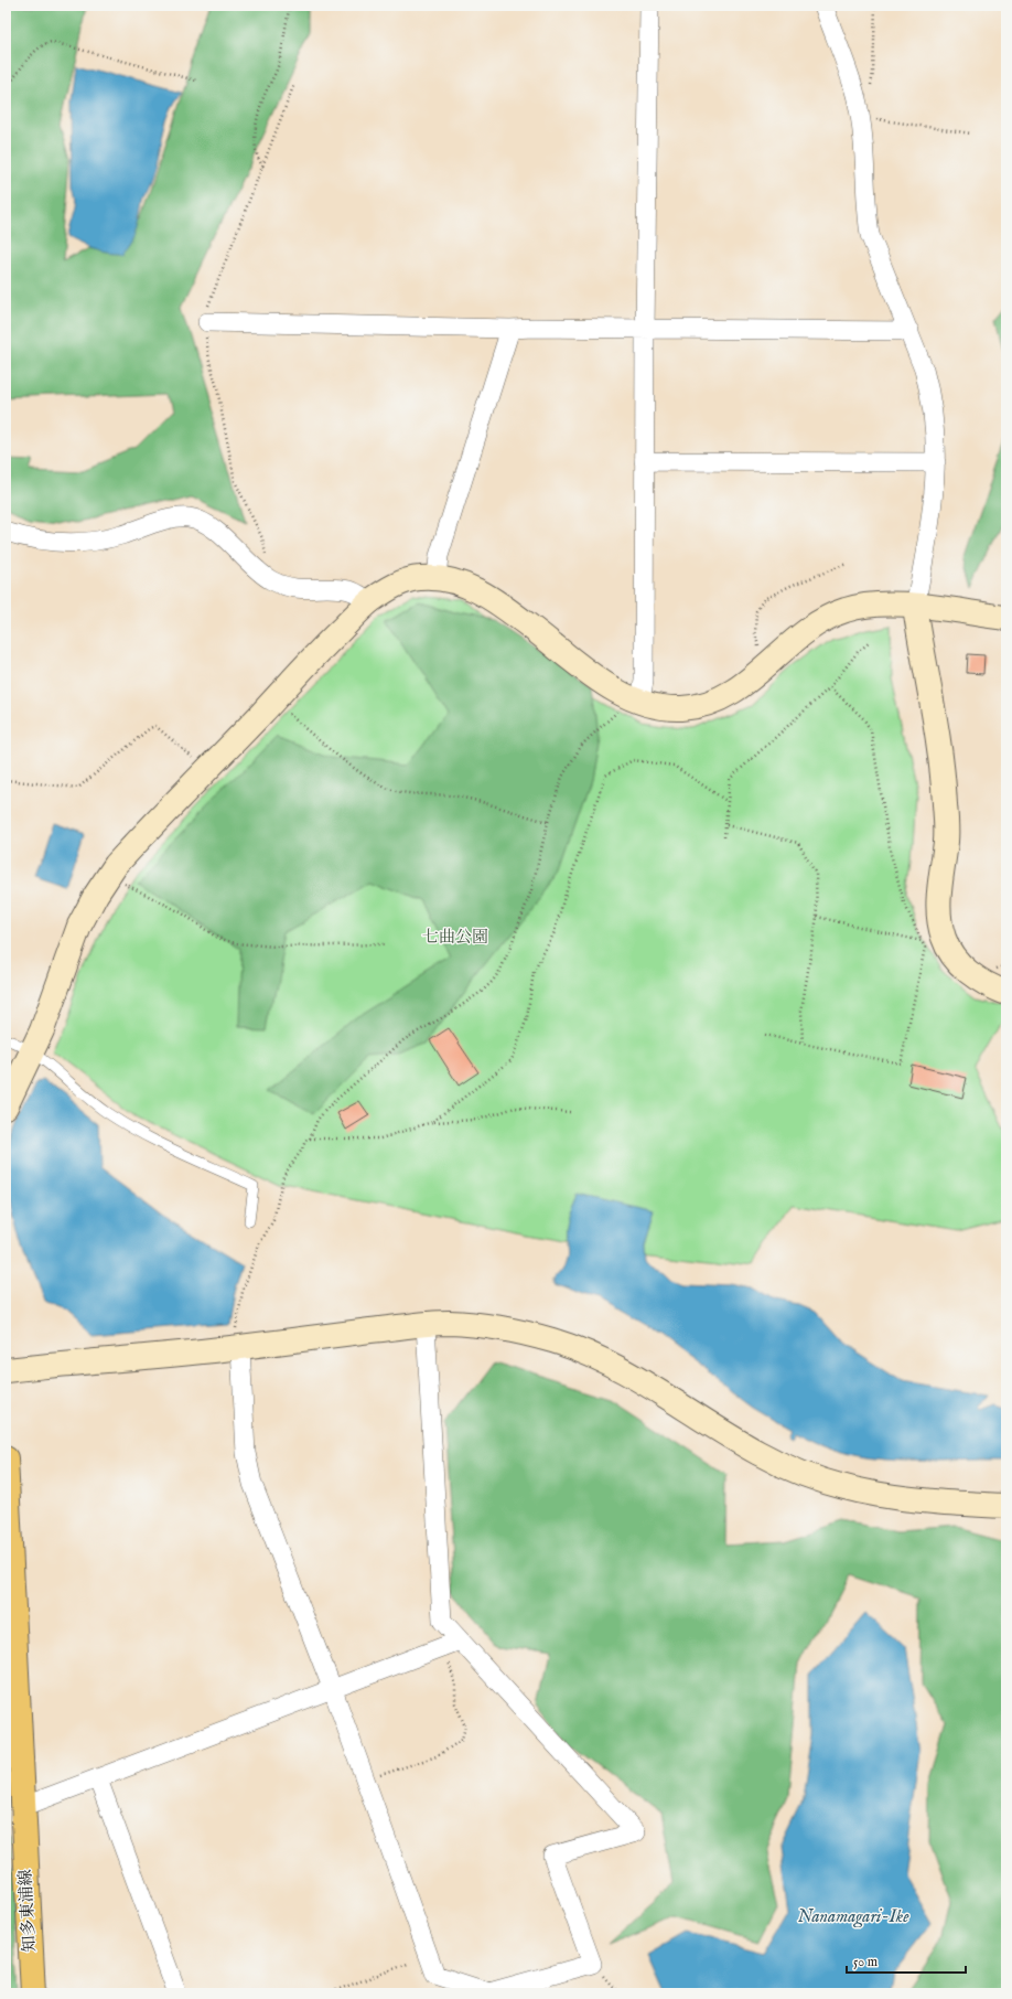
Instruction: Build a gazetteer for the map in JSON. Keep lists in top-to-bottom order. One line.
{"streets":{"main road":["知多東浦線"]},"water":["Nanamagari-Ike"],"parks":["七曲公園"],"scale_bar":"50 m"}
